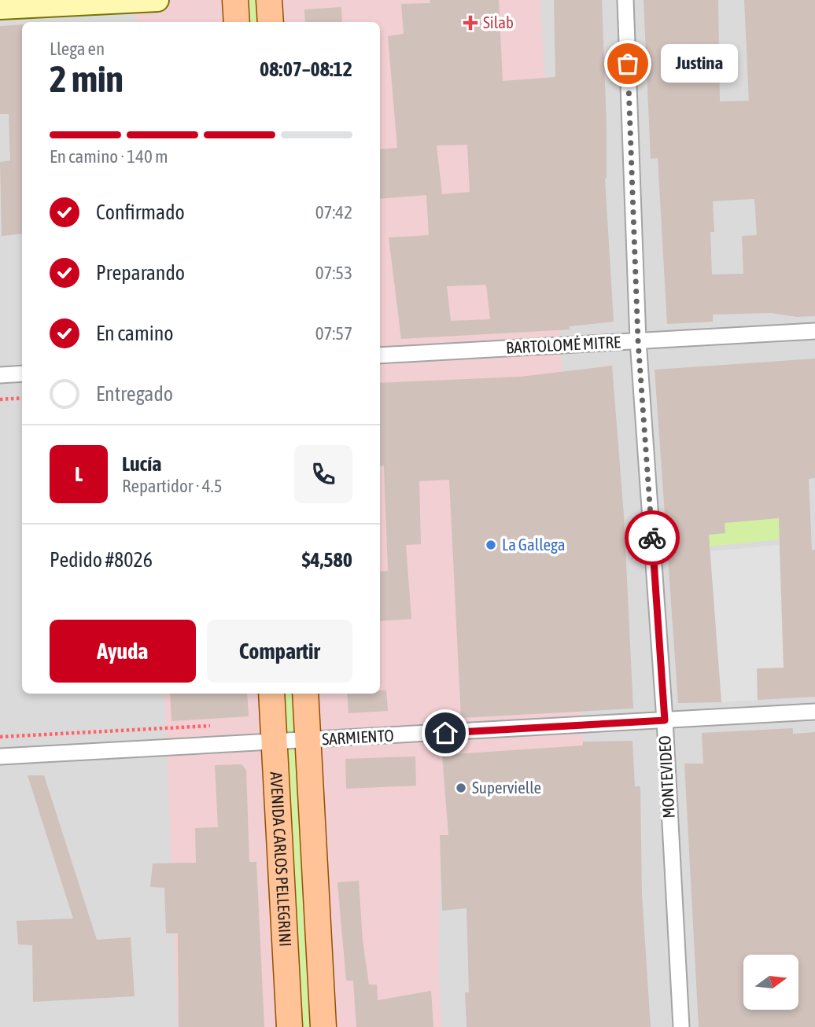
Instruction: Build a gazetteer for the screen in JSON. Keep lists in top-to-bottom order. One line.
{"streets":{"main road":["AVENIDA CARLOS PELLEGRINI"],"street":["BARTOLOMÉ MITRE","SARMIENTO","MONTEVIDEO"]},"crossings":[["BARTOLOMÉ MITRE","MONTEVIDEO"],["SARMIENTO","MONTEVIDEO"],["SARMIENTO","AVENIDA CARLOS PELLEGRINI"]],"places":{"health":["Silab"],"other":["Justina","La Gallega","Supervielle"]},"north":"right","page":{"heading":["2 min","Llega en","08:07–08:12"],"panel":["Lucía","Repartidor · 4.5","Pedido #8026","$4,580"],"bubble":"Justina","bar":"En camino · 140 m","list":[["Confirmado","07:42"],["Preparando","07:53"],["En camino","07:57"],"Entregado"],"round":"L","buttons":["Ayuda","Compartir"]}}
